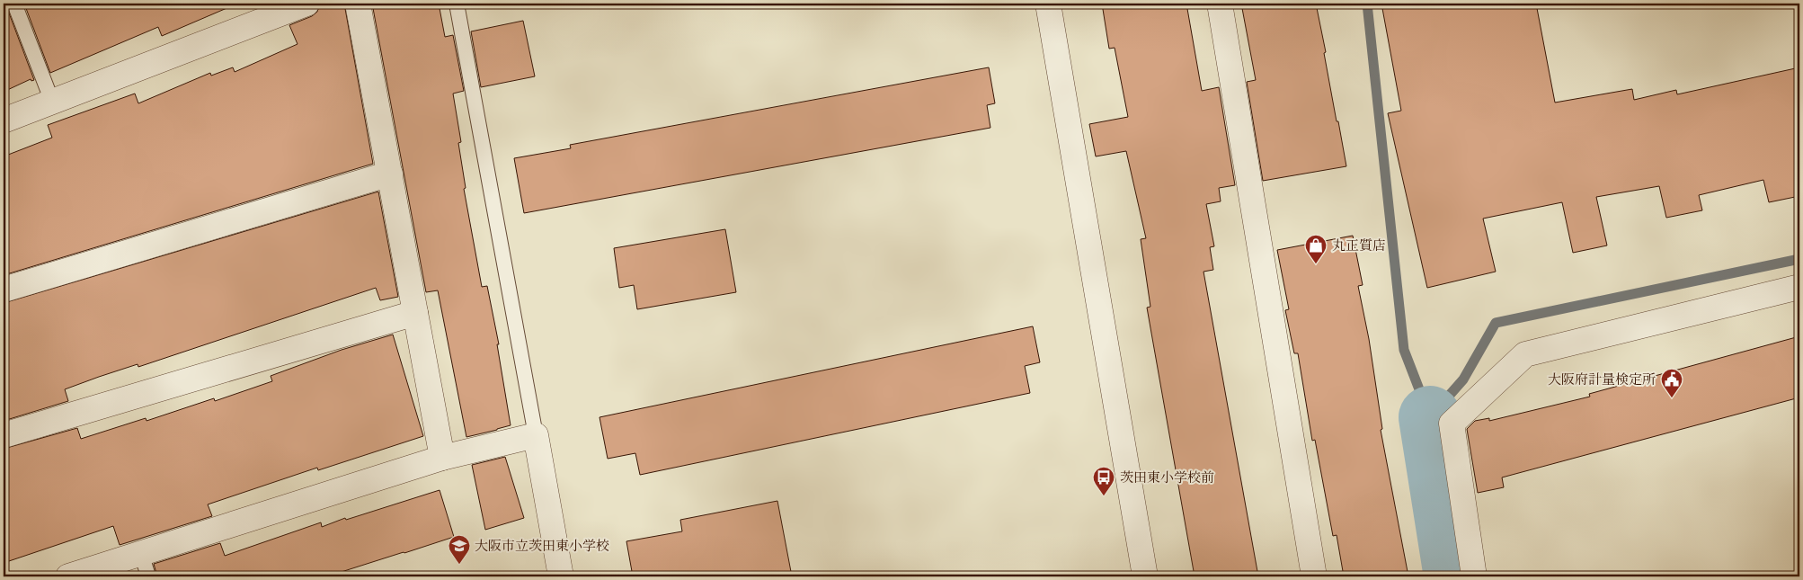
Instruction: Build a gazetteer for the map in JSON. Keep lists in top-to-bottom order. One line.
{"places":{"shop":["丸正質店"],"public building":["大阪府計量検定所"],"bus stop":["茨田東小学校前"],"school or university":["大阪市立茨田東小学校"]}}
